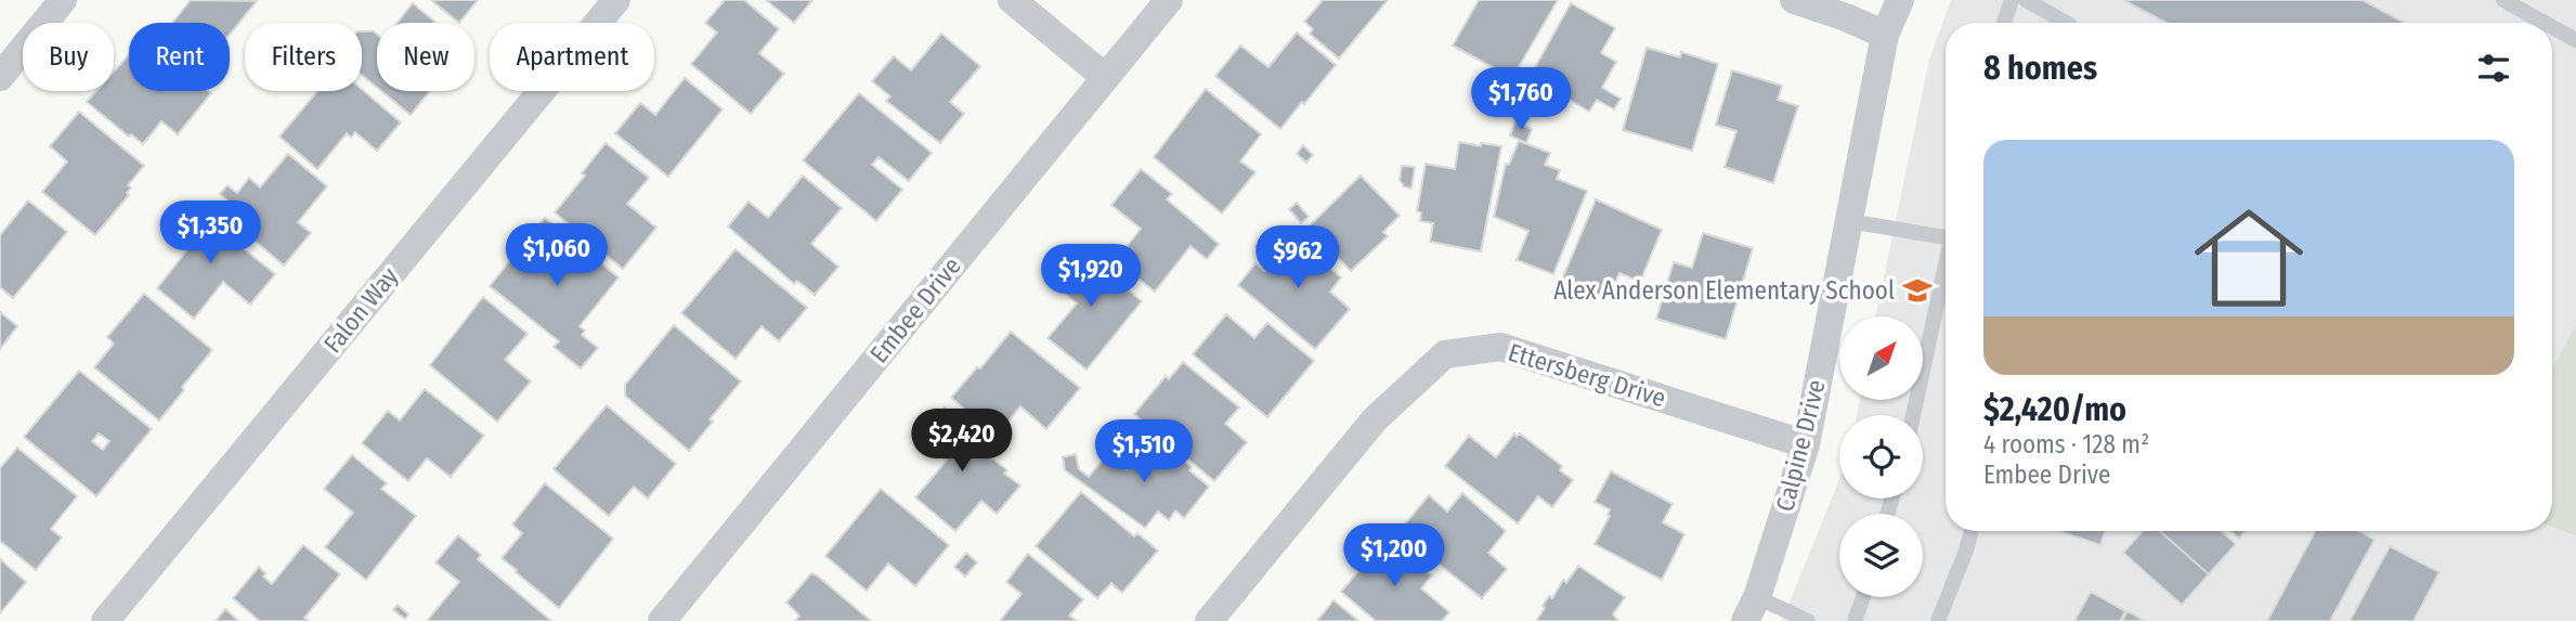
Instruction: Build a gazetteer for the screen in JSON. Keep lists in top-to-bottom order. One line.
{"streets":{"street":["Falon Way","Embee Drive","Ettersberg Drive","Calpine Drive"]},"crossings":[["Ettersberg Drive","Calpine Drive"]],"places":{"school or university":["Alex Anderson Elementary School"]},"north":"top right","page":{"chip":["Buy","Rent","Filters","New","Apartment"],"heading":"8 homes","price":["$1,760","$1,350","$1,060","$962","$1,920","$2,420","$1,510","$1,200"],"list":[{"name":"$2,420/mo","note":"4 rooms · 128 m² · Embee Drive"}]}}
